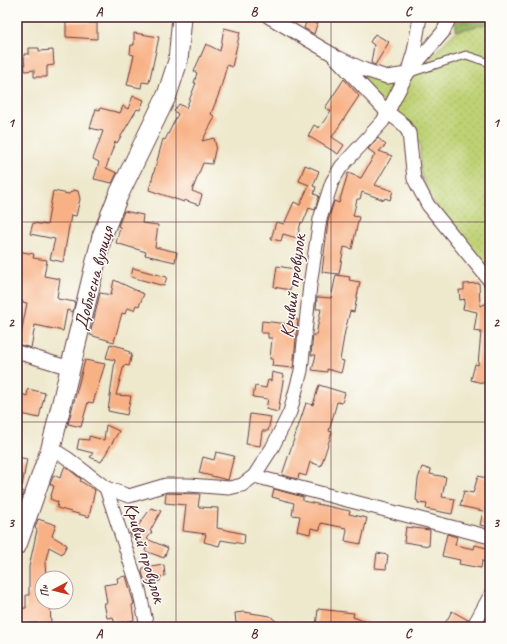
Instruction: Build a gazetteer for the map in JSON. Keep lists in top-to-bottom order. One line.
{"streets":{"street":["Доблесна вулиця","Кривий провулок"]},"crossings":[["Доблесна вулиця","Кривий провулок"]],"north":"left","grid":{"columns":["A","B","C"],"rows":["1","2","3"]}}
